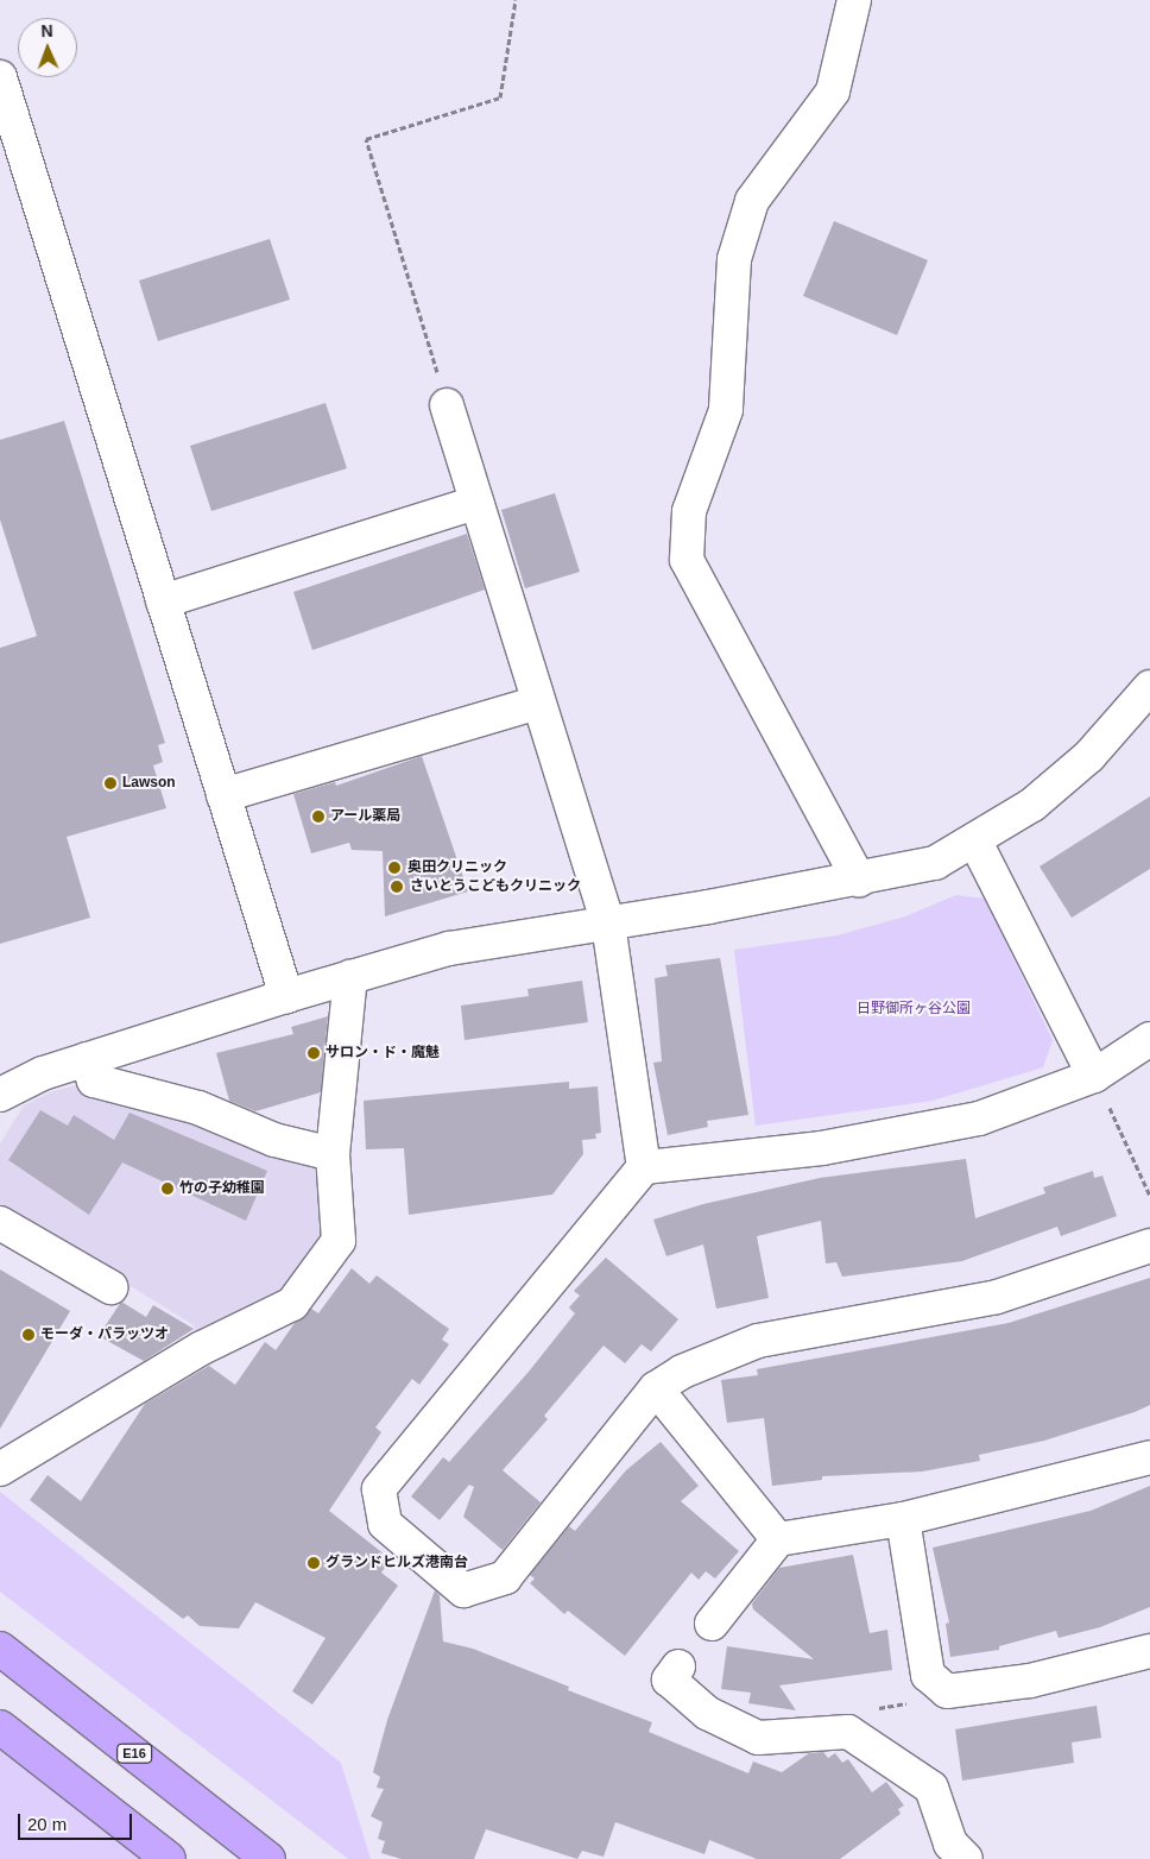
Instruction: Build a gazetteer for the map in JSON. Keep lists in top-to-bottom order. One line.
{"streets":{"highway":["E16"]},"parks":["日野御所ヶ谷公園"],"places":["Lawson","アール薬局","奥田クリニック","さいとうこどもクリニック","サロン・ド・魔魅","竹の子幼稚園","モーダ・パラッツオ","グランドヒルズ港南台"],"scale_bar":"20 m","north":"top"}
